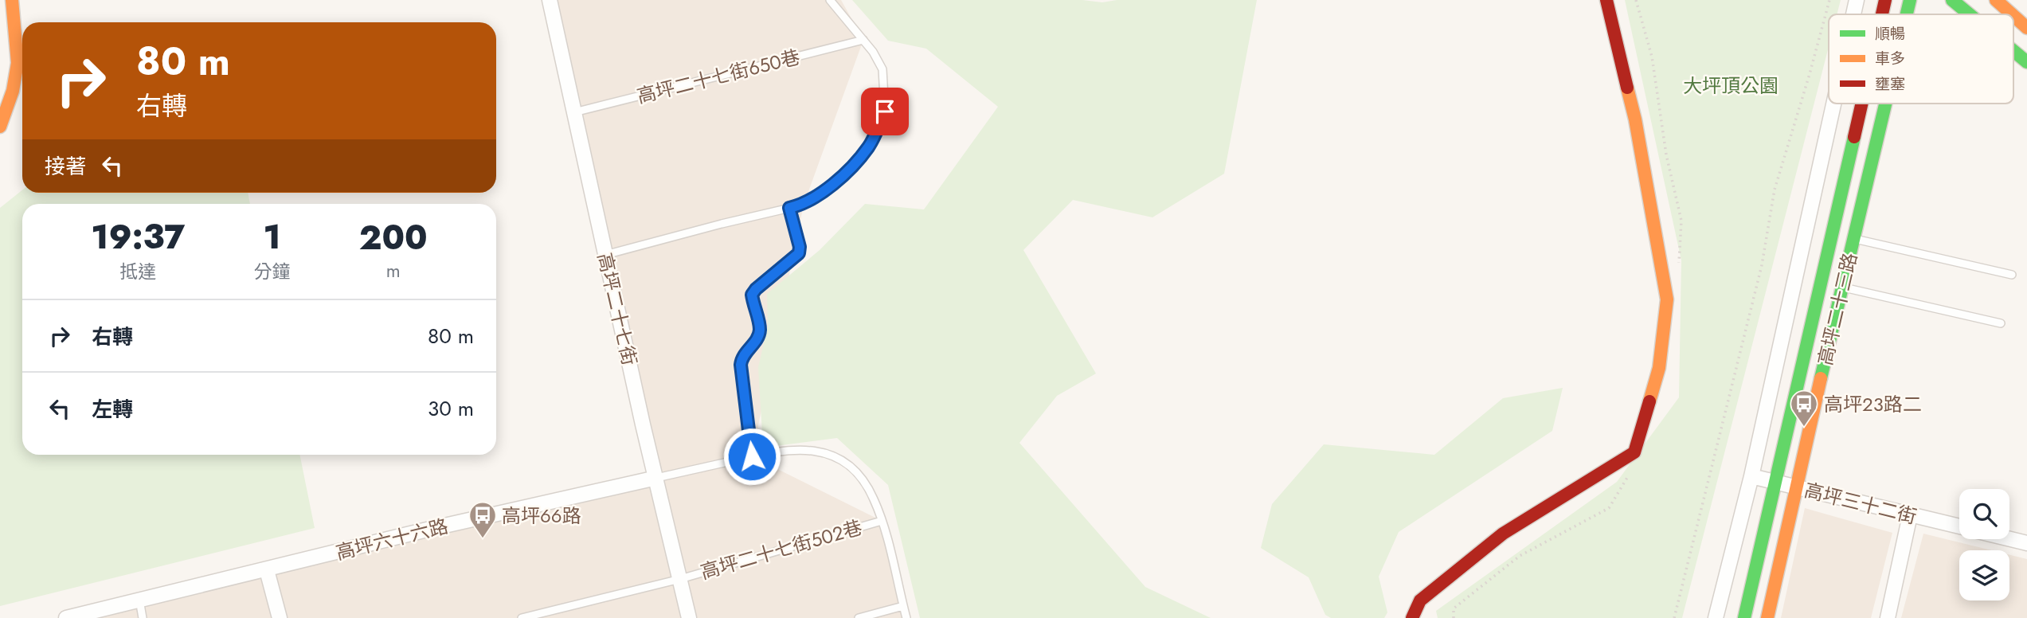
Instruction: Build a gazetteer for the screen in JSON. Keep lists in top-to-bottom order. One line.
{"streets":{"street":["高坪二十七街","高坪二十三路","高坪三十二街","高坪六十六路"],"lane":["高坪二十七街650巷","高坪二十七街502巷"]},"crossings":[["高坪二十七街650巷","高坪二十七街"],["高坪二十七街","高坪六十六路"],["高坪二十七街","高坪二十七街502巷"],["高坪二十三路","高坪三十二街"],["高坪六十六路","高坪二十七街502巷"]],"parks":["大坪頂公園"],"places":{"bus stop":["高坪23路二","高坪66路"]},"legend":["順暢","車多","壅塞"],"page":{"turn":["80 m","右轉"],"then":"接著","eta":["19:37","抵達","1","分鐘","200","m"],"list":[{"name":"右轉","value":"80 m"},{"name":"左轉","value":"30 m"}]}}
